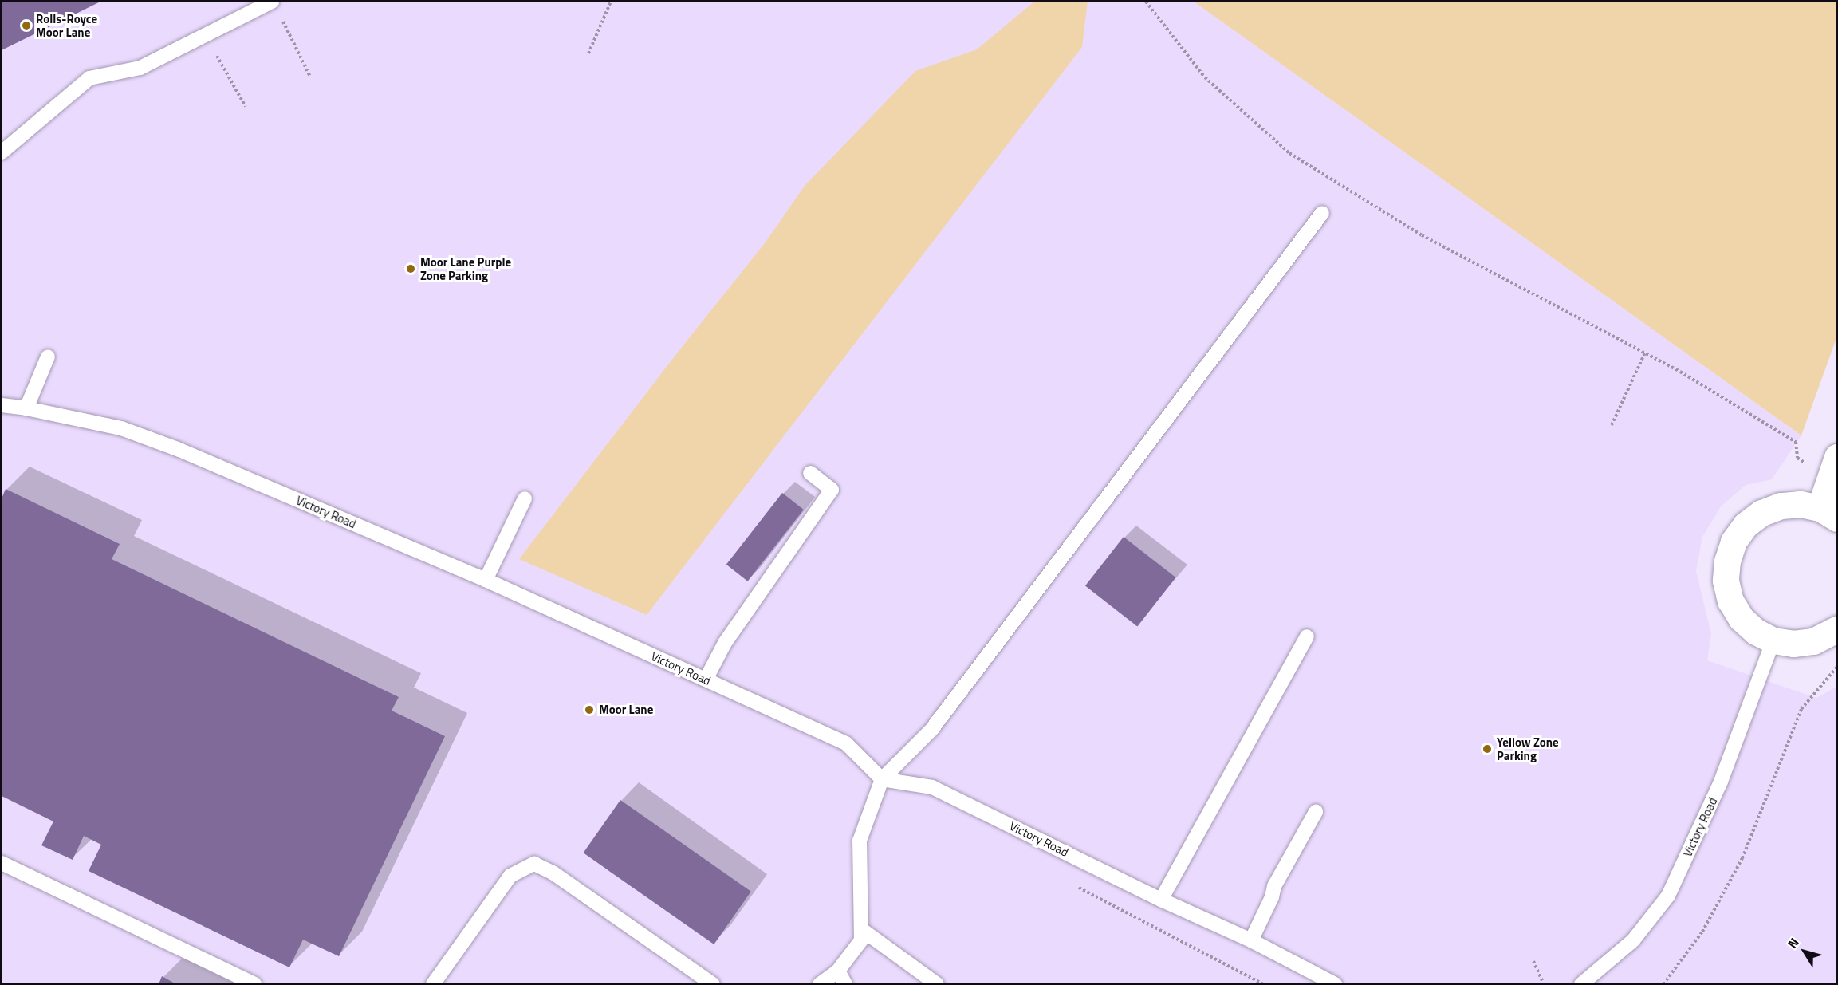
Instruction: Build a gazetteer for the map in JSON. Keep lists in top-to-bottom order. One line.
{"streets":{"lane":["Victory Road"]},"places":["Rolls-Royce Moor Lane","Moor Lane Purple Zone Parking","Moor Lane","Yellow Zone Parking"],"north":"top left"}
